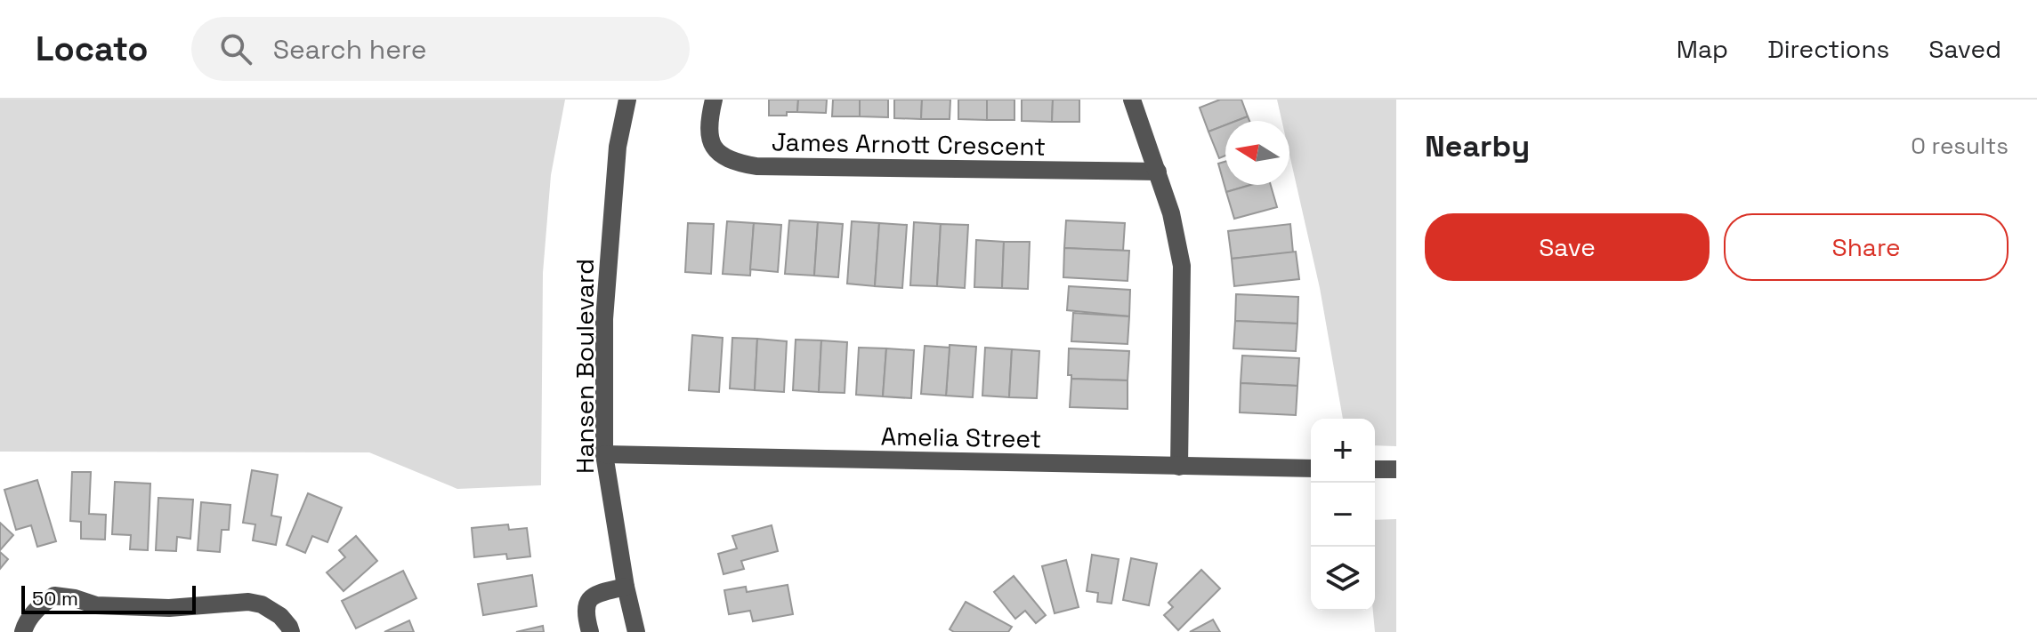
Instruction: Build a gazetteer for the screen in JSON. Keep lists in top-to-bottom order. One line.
{"streets":{"street":["James Arnott Crescent","Hansen Boulevard","Amelia Street"]},"crossings":[["Hansen Boulevard","Amelia Street"]],"scale_bar":"50 m","north":"left","page":{"header":"Locato","search":"Search here","nav":["Map","Directions","Saved"],"heading":["Nearby","0 results"],"buttons":["Save","Share"],"map_buttons":["+","−"],"scale":"50 m"}}
